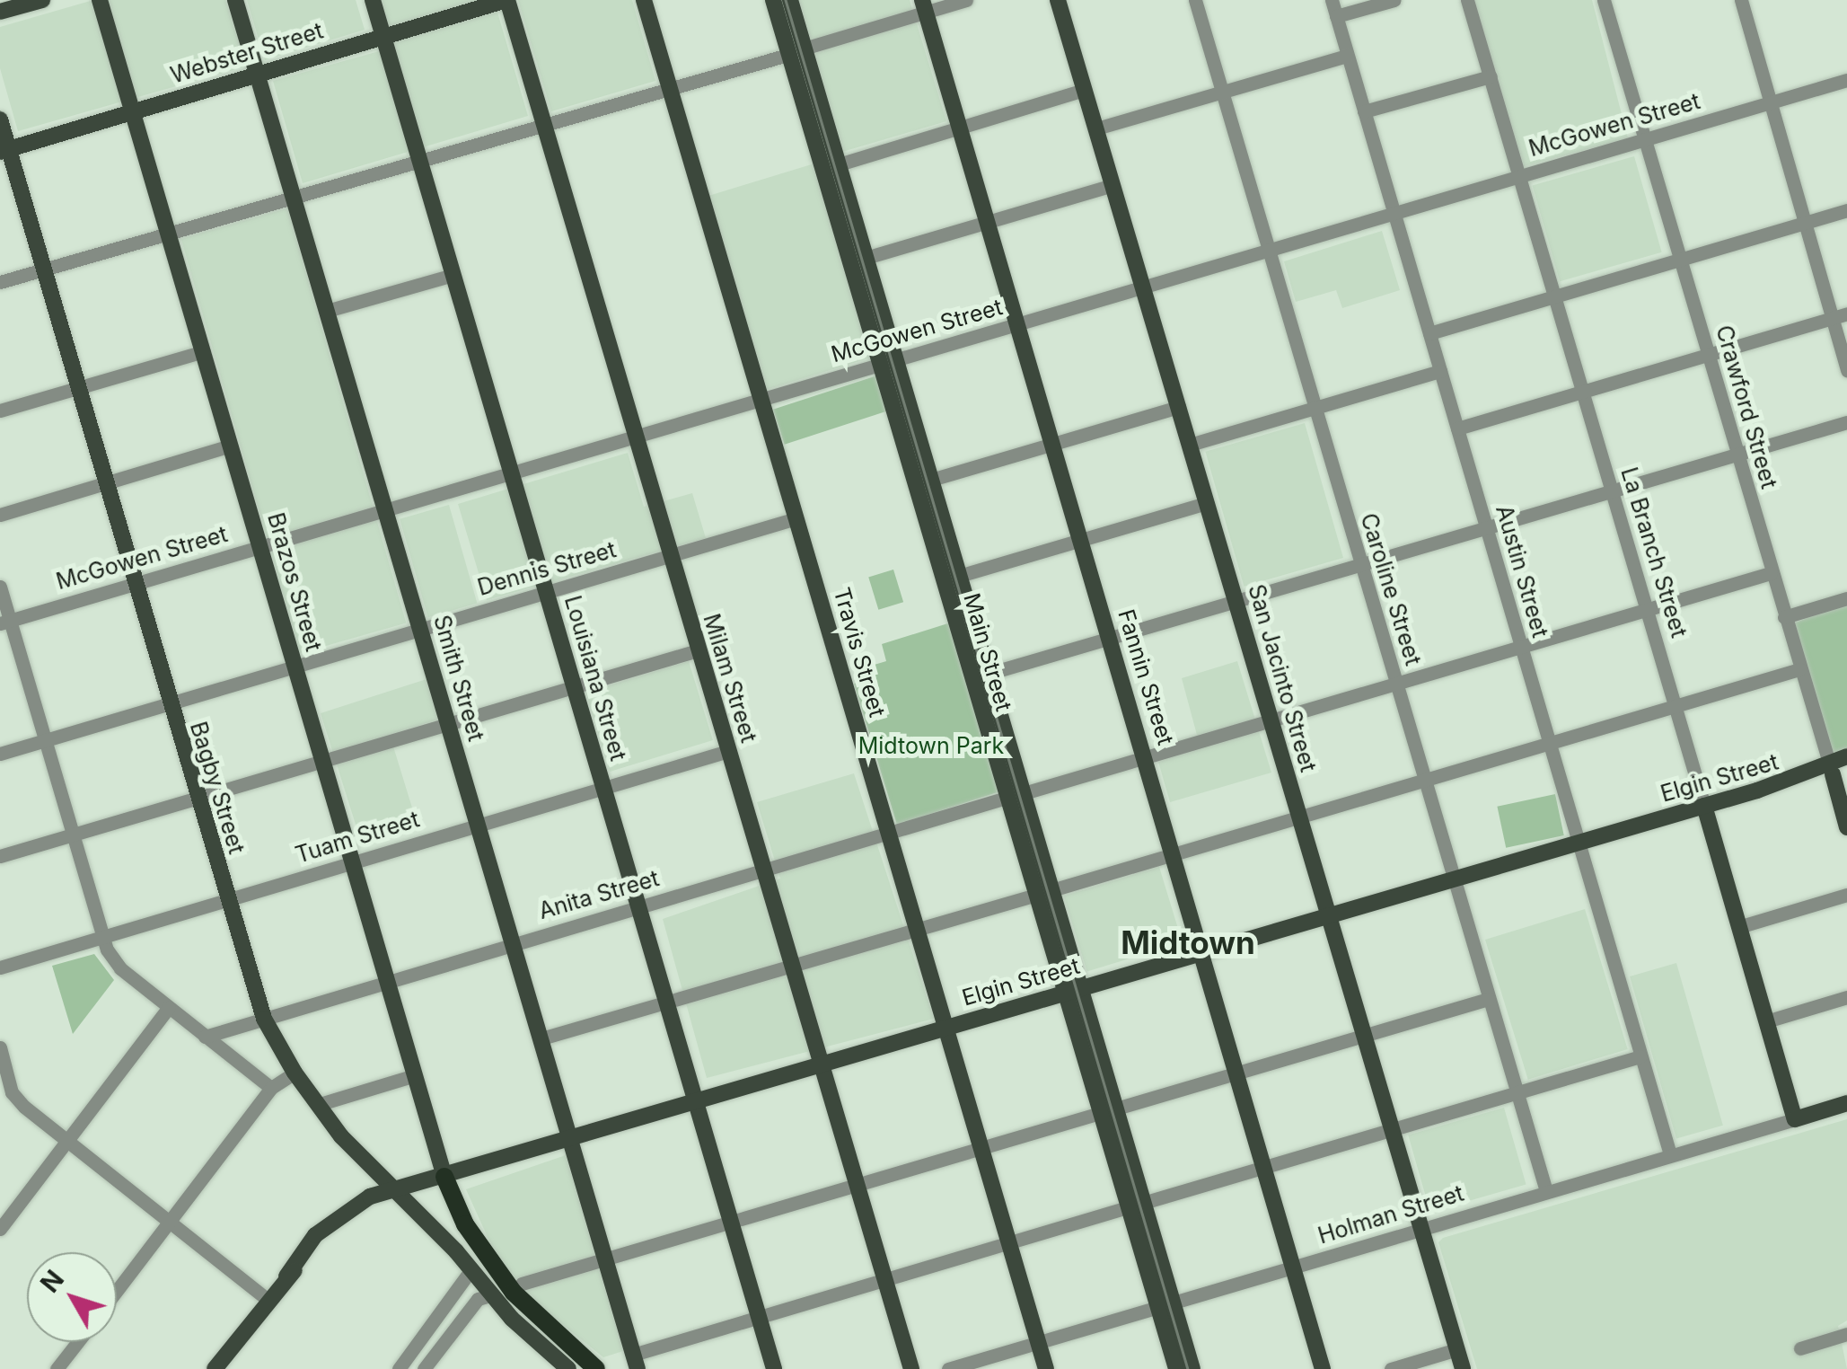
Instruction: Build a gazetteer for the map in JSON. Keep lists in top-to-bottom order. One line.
{"streets":{"main road":["Webster Street","Crawford Street","La Branch Street","Brazos Street","Travis Street","Main Street","Fannin Street","Smith Street","Louisiana Street","Milam Street","San Jacinto Street","Elgin Street","Bagby Street","Holman Street"],"street":["McGowen Street","Dennis Street","Austin Street","Caroline Street","Tuam Street","Anita Street"]},"crossings":[["Webster Street","Brazos Street"],["Webster Street","Smith Street"],["Webster Street","Louisiana Street"],["Webster Street","Milam Street"],["Webster Street","Bagby Street"],["McGowen Street","Crawford Street"],["McGowen Street","La Branch Street"],["McGowen Street","Austin Street"],["McGowen Street","Brazos Street"],["McGowen Street","Caroline Street"],["McGowen Street","Travis Street"],["McGowen Street","Main Street"],["McGowen Street","Fannin Street"],["McGowen Street","Smith Street"],["McGowen Street","Louisiana Street"],["McGowen Street","Milam Street"],["McGowen Street","San Jacinto Street"],["McGowen Street","Bagby Street"],["Crawford Street","Elgin Street"],["Crawford Street","Anita Street"],["La Branch Street","Elgin Street"],["La Branch Street","Anita Street"],["La Branch Street","Holman Street"],["Dennis Street","Brazos Street"],["Dennis Street","Travis Street"],["Dennis Street","Smith Street"],["Dennis Street","Louisiana Street"],["Dennis Street","Milam Street"],["Dennis Street","Bagby Street"],["Austin Street","Elgin Street"],["Austin Street","Anita Street"],["Austin Street","Holman Street"],["Brazos Street","Elgin Street"],["Brazos Street","Tuam Street"],["Brazos Street","Anita Street"],["Caroline Street","Elgin Street"],["Caroline Street","Anita Street"],["Caroline Street","Holman Street"],["Travis Street","Elgin Street"],["Travis Street","Anita Street"],["Travis Street","Holman Street"],["Main Street","Elgin Street"],["Main Street","Anita Street"],["Main Street","Holman Street"],["Fannin Street","Elgin Street"],["Fannin Street","Anita Street"],["Fannin Street","Holman Street"],["Smith Street","Elgin Street"],["Smith Street","Tuam Street"],["Smith Street","Anita Street"],["Louisiana Street","Elgin Street"],["Louisiana Street","Tuam Street"],["Louisiana Street","Anita Street"],["Milam Street","Elgin Street"],["Milam Street","Tuam Street"],["Milam Street","Anita Street"],["San Jacinto Street","Elgin Street"],["San Jacinto Street","Anita Street"],["San Jacinto Street","Holman Street"],["Elgin Street","Bagby Street"],["Bagby Street","Tuam Street"],["Bagby Street","Anita Street"]],"districts":["Midtown"],"parks":["Midtown Park"],"north":"top left"}
